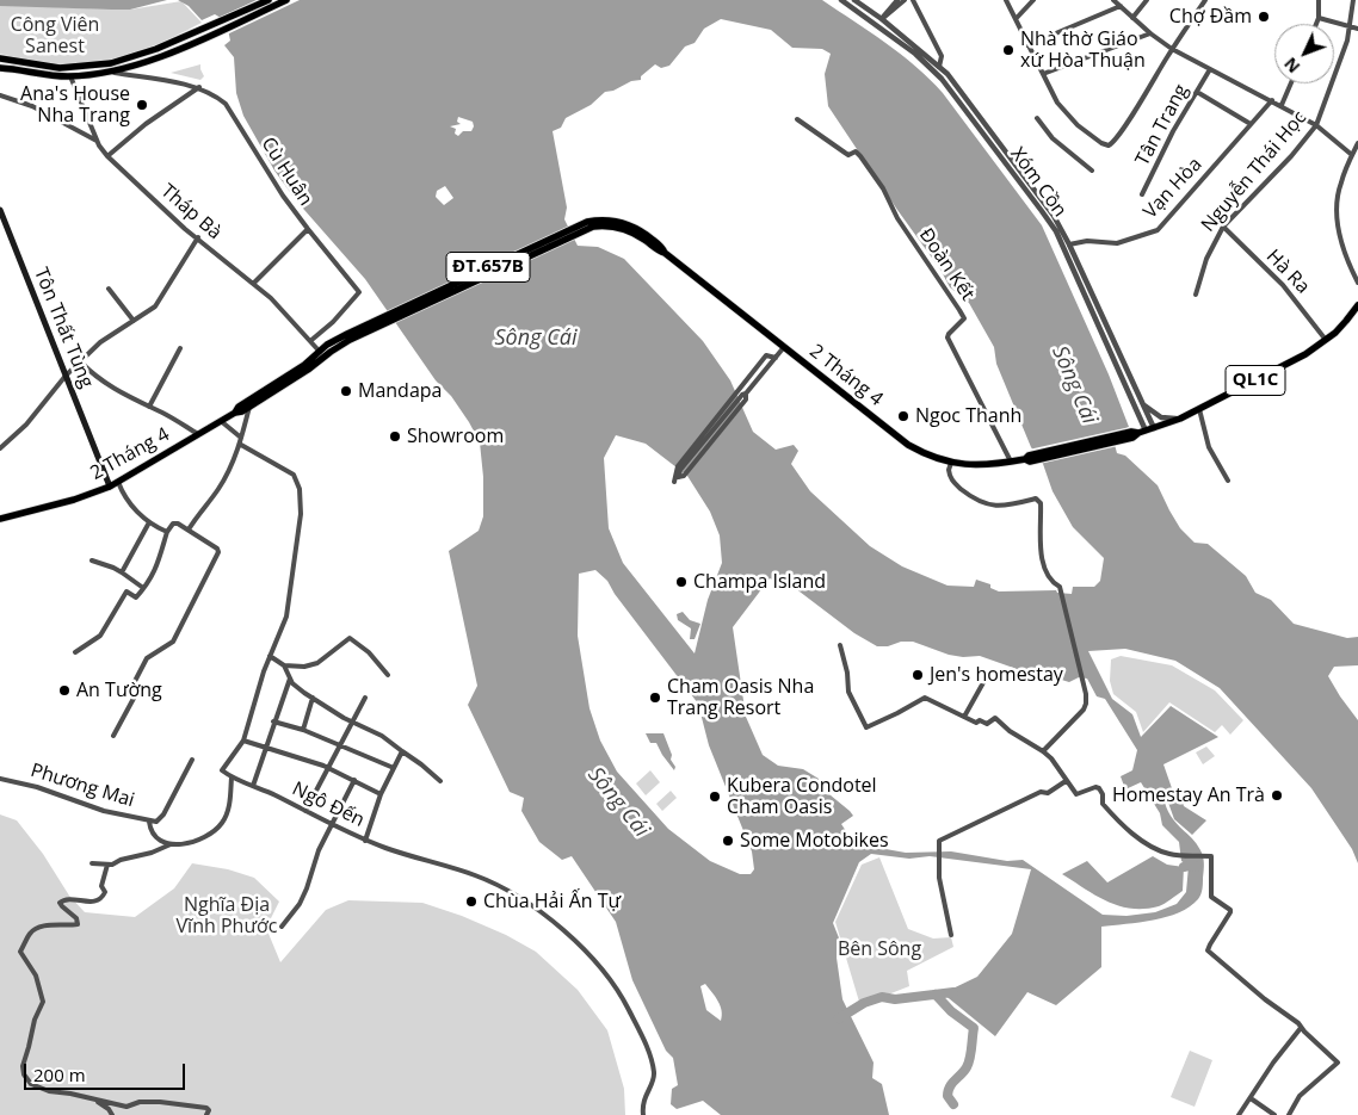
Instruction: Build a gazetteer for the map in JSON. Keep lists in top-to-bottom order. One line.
{"streets":{"main road":["ĐT.657B","Tôn Thất Tùng","2 Tháng 4","QL1C"],"street":["Tân Trang","Cù Huân","Nguyễn Thái Học","Xóm Cồn","Vạn Hòa","Tháp Bà","Đoàn Kết","Hà Ra","Phương Mai","Ngô Đến"]},"crossings":[["Cù Huân","Tháp Bà"],["Nguyễn Thái Học","Hà Ra"],["Xóm Cồn","Vạn Hòa"],["Xóm Cồn","2 Tháng 4"],["Xóm Cồn","QL1C"],["Tháp Bà","2 Tháng 4"],["Hà Ra","QL1C"],["Tôn Thất Tùng","2 Tháng 4"],["2 Tháng 4","QL1C"]],"water":["Sông Cái"],"parks":["Công Viên Sanest","Nghĩa Địa Vĩnh Phước","Bên Sông"],"places":["Chợ Đầm","Nhà thờ Giáo xứ Hòa Thuận","Ana's House Nha Trang","Mandapa","Ngoc Thanh","Showroom","Champa Island","Jen's homestay","An Tường","Cham Oasis Nha Trang Resort","Homestay An Trà","Kubera Condotel Cham Oasis","Some Motobikes","Chùa Hải Ấn Tự"],"scale_bar":"200 m","north":"bottom left"}
